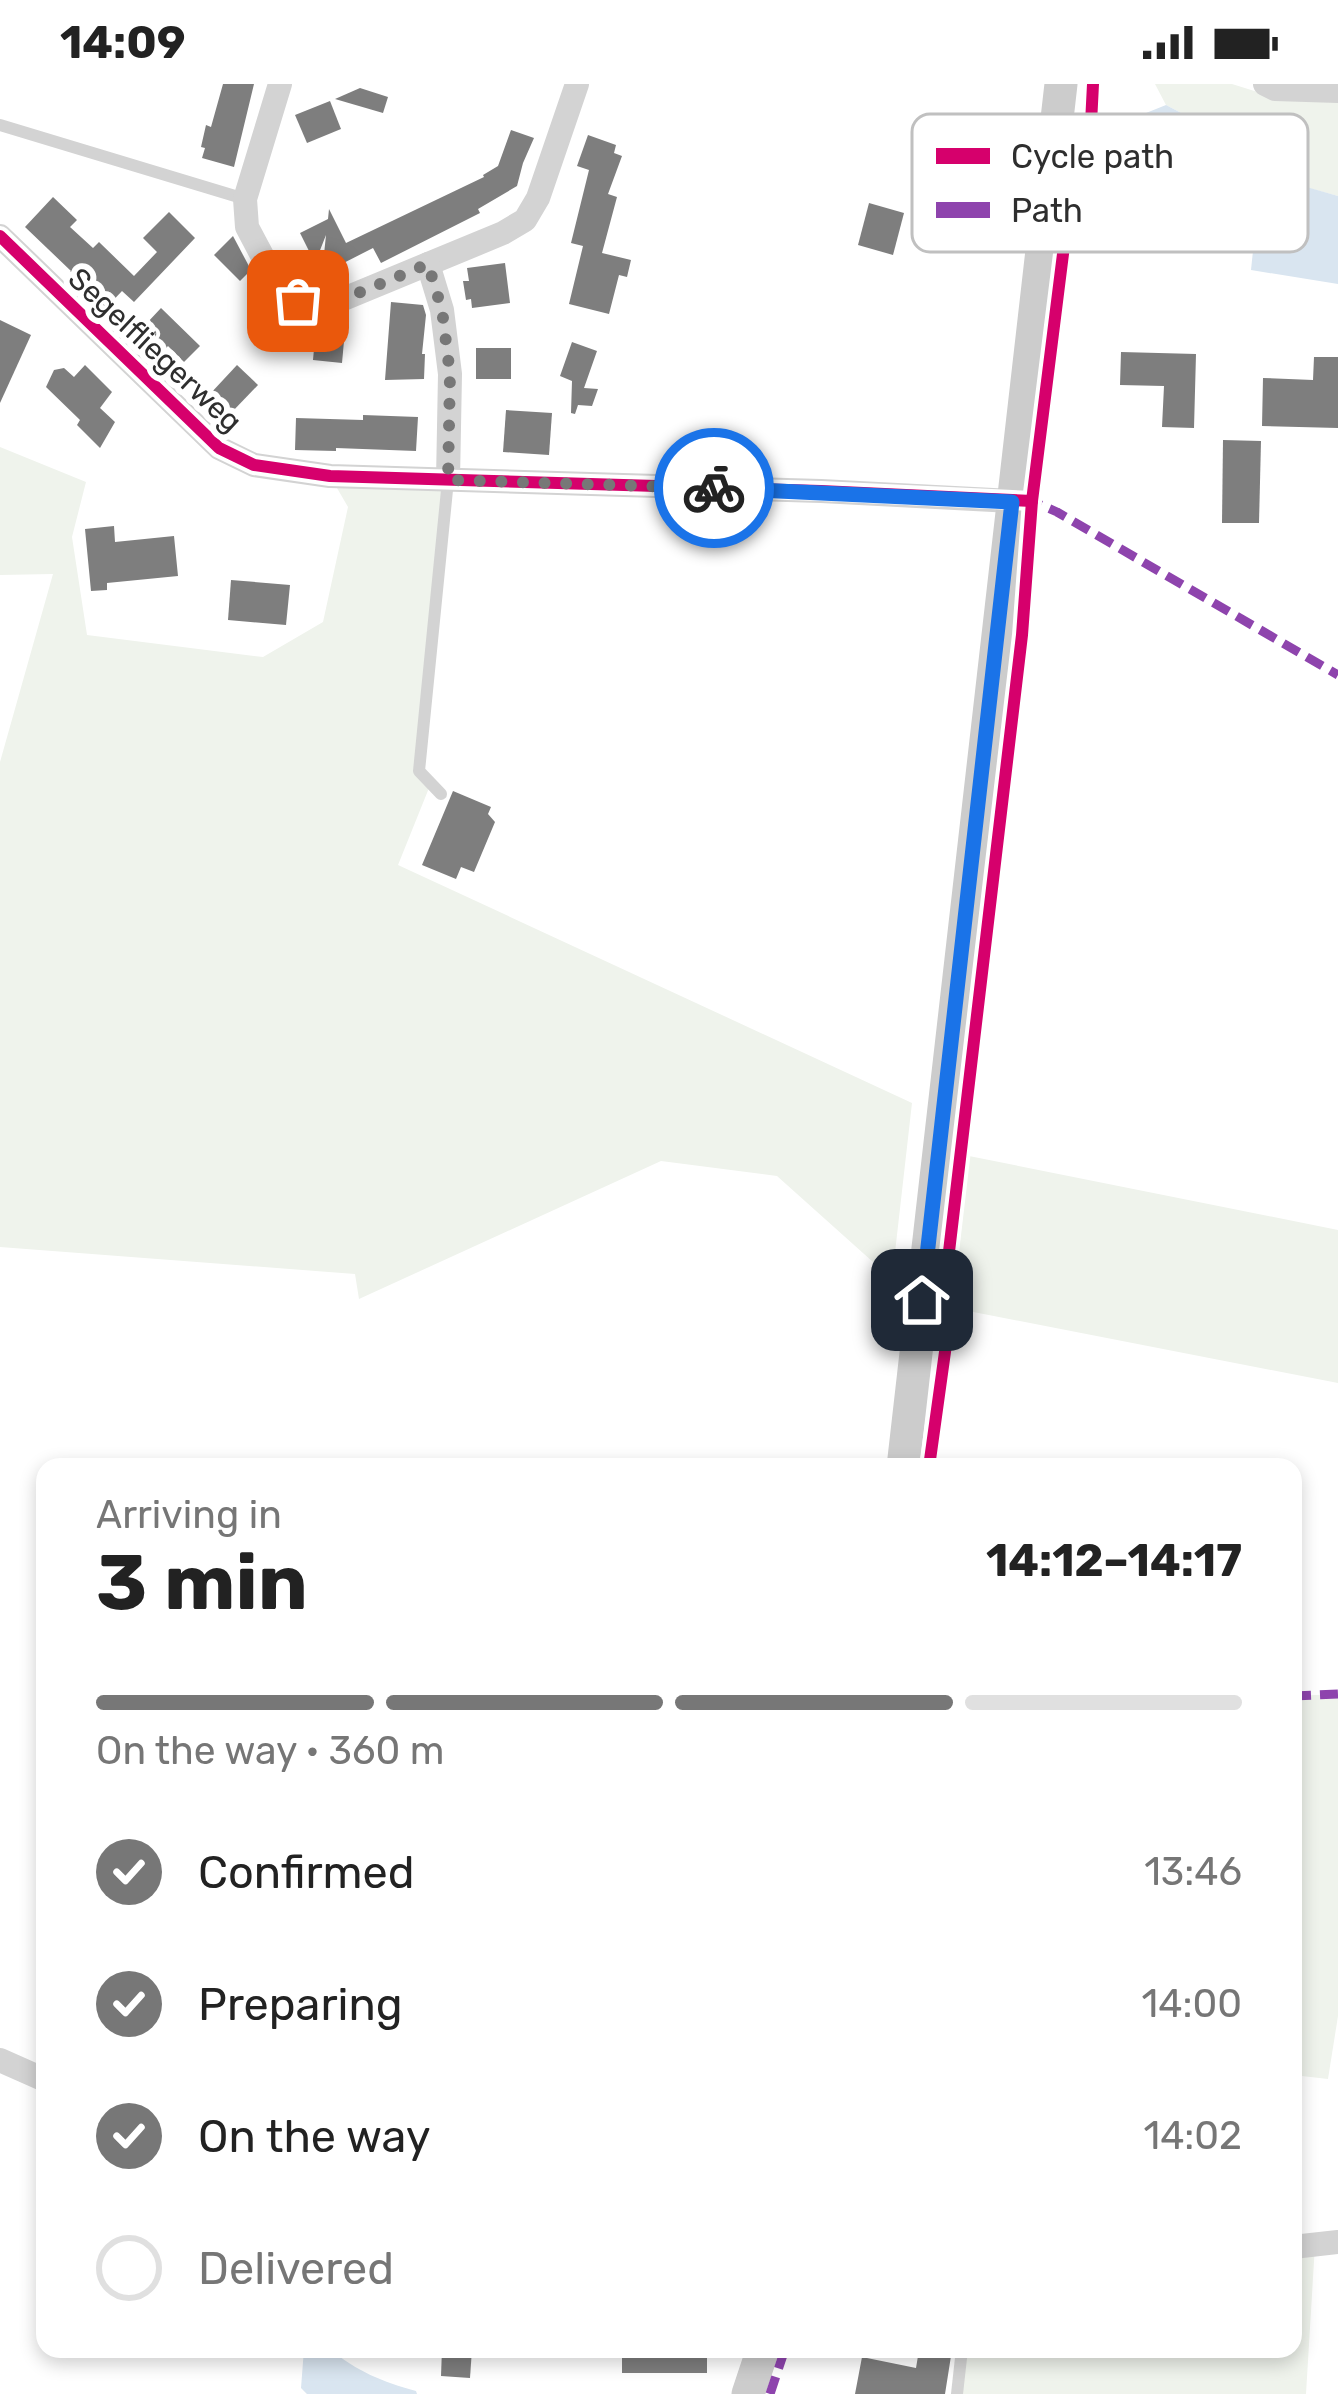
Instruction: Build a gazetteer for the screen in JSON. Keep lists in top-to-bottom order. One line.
{"streets":{"street":["Segelfliegerweg"]},"legend":["Cycle path","Path"],"page":{"status":"14:09","heading":["3 min","Arriving in","14:12–14:17"],"bar":"On the way · 360 m","list":[["Confirmed","13:46"],["Preparing","14:00"],["On the way","14:02"],"Delivered"]}}
